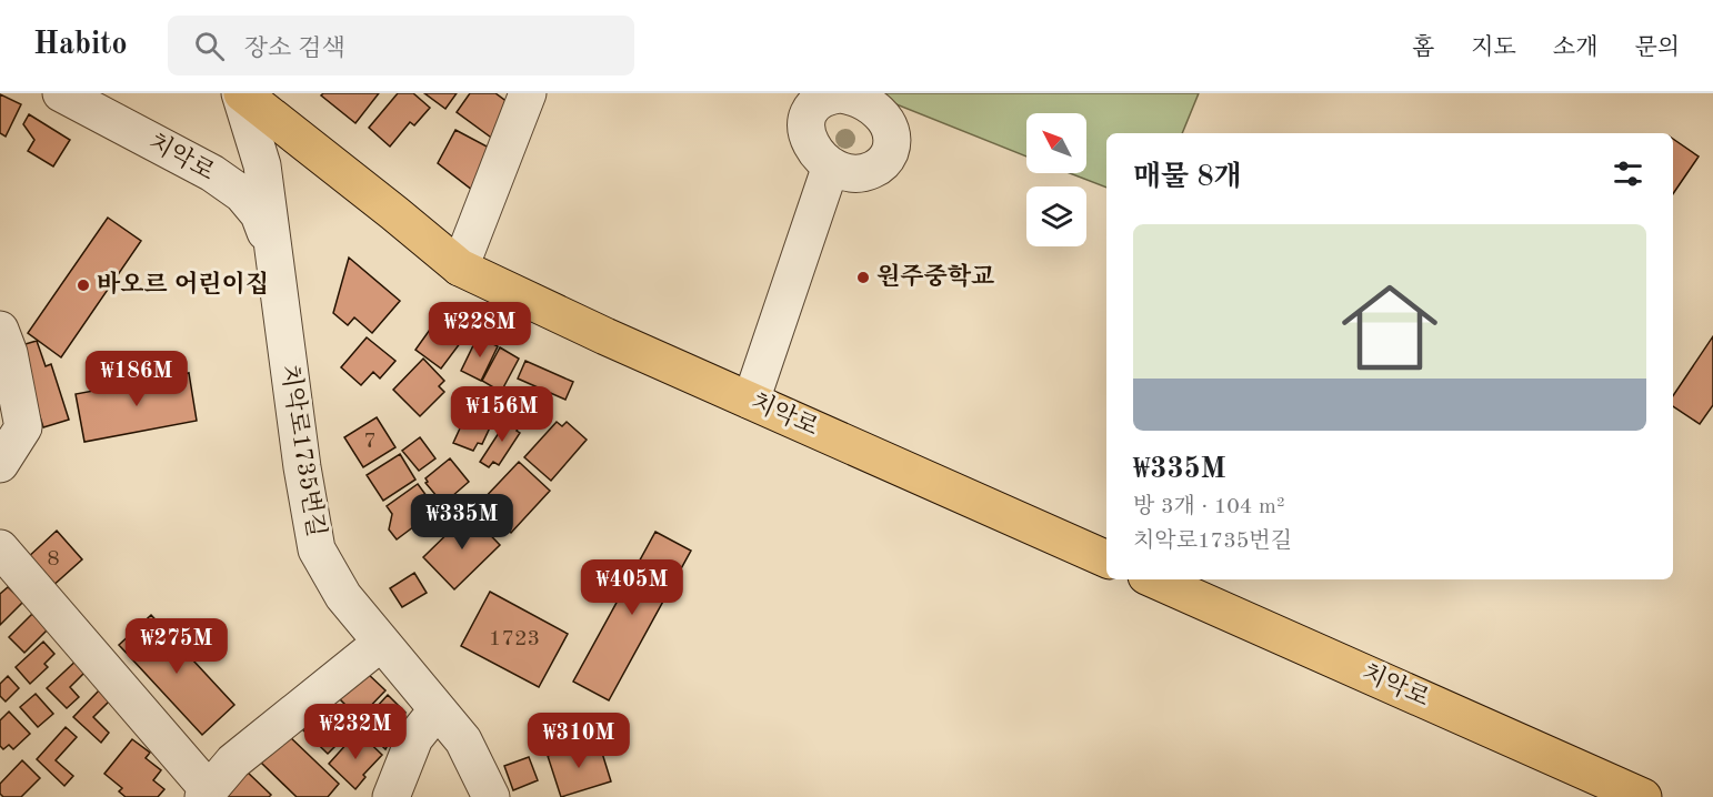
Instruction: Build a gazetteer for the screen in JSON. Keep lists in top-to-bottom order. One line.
{"streets":{"main road":["치악로"],"street":["치악로1735번길"]},"crossings":[["치악로","치악로1735번길"]],"places":["원주중학교","바오르 어린이집"],"house_numbers":["7","8","1723"],"north":"top left","page":{"header":"Habito","search":"장소 검색","nav":["홈","지도","소개","문의"],"heading":"매물 8개","list":[{"name":"₩335M","note":"방 3개 · 104 m² · 치악로1735번길"}],"price":["₩228M","₩186M","₩156M","₩335M","₩405M","₩275M","₩232M","₩310M"]}}
